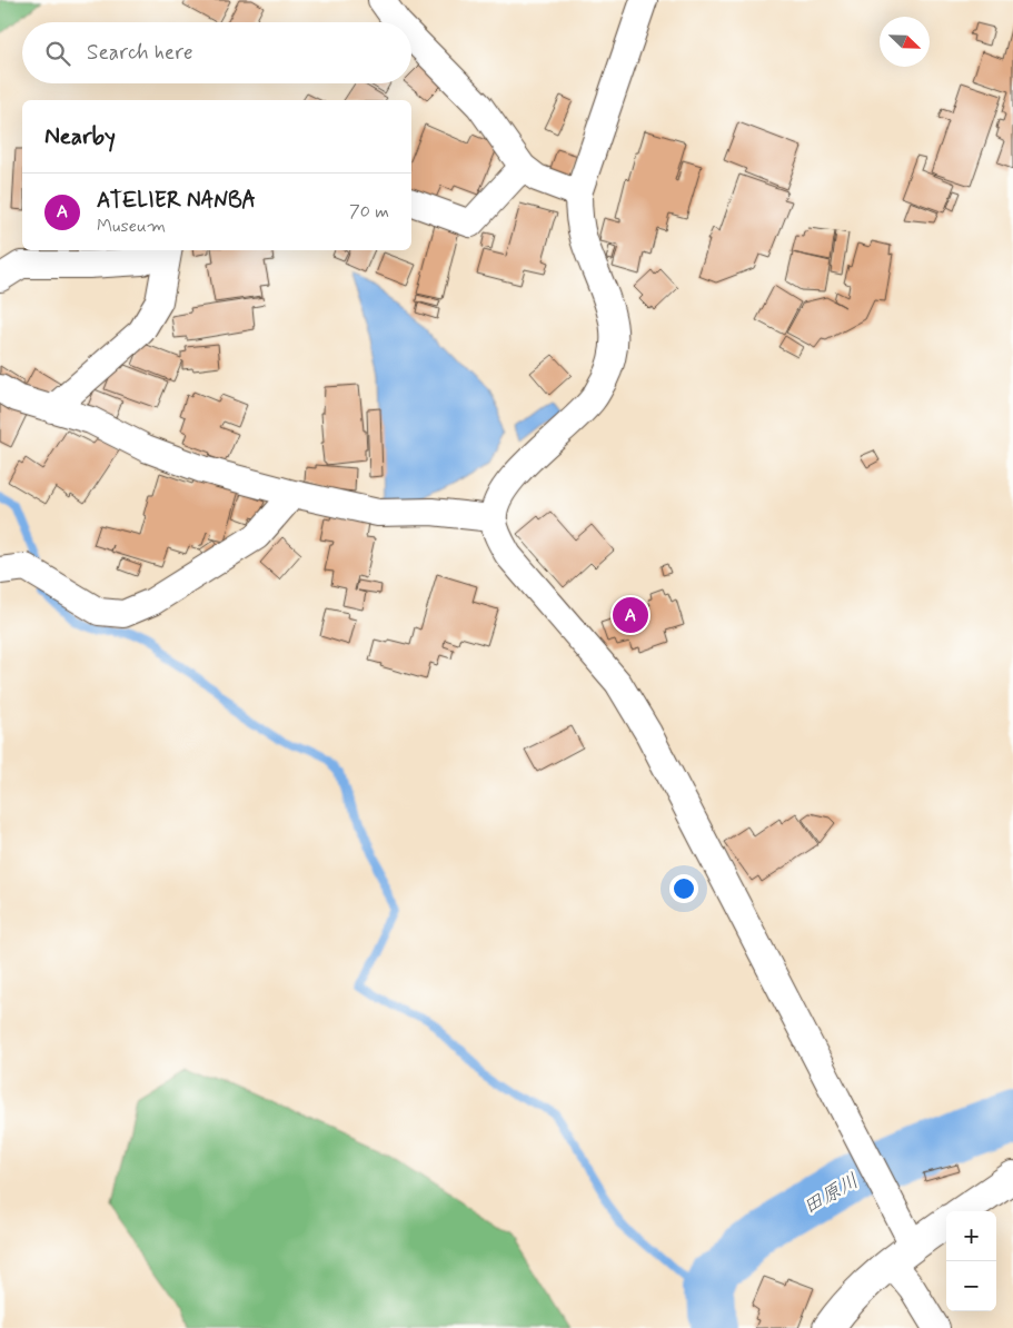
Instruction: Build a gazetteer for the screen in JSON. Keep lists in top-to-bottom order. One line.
{"water":["田原川"],"north":"bottom right","page":{"search":"Search here","heading":"Nearby","list":[{"mark":"A","name":"ATELIER NANBA","note":"Museum","value":"70 m"}],"pins":"A","map_buttons":["+","−"]}}
